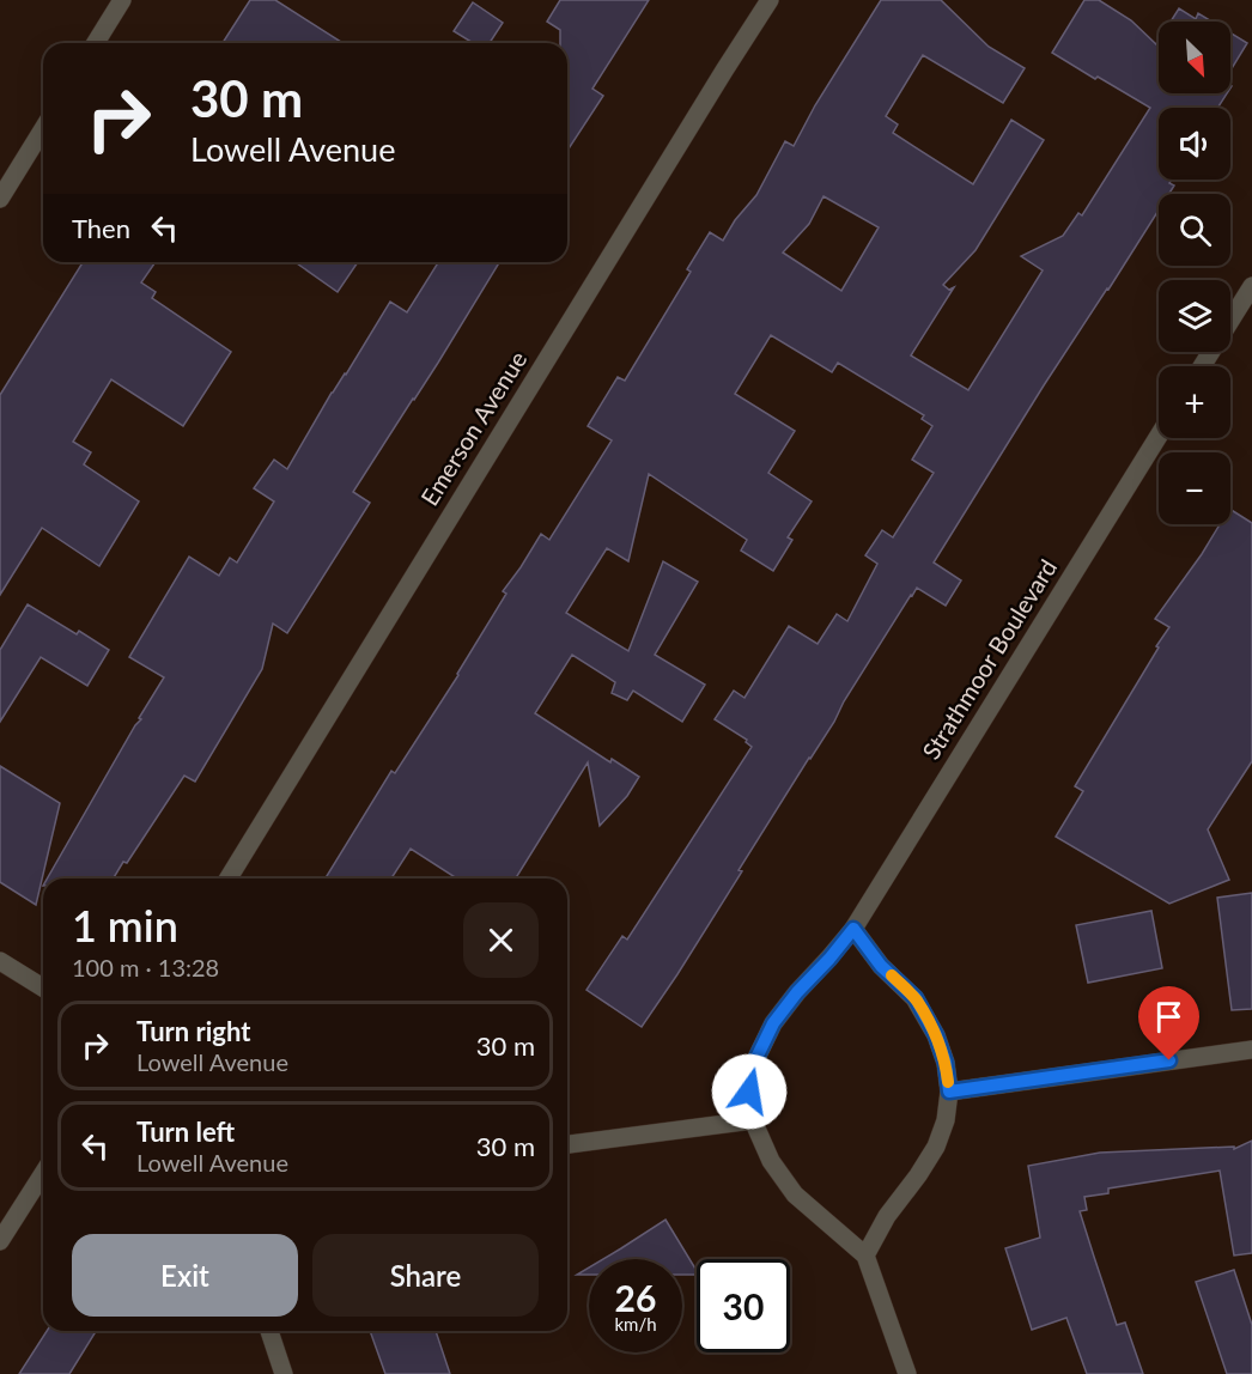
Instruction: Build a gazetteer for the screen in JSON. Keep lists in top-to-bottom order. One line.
{"streets":{"street":["Emerson Avenue","Strathmoor Boulevard"]},"north":"bottom right","page":{"map_buttons":["+","−"],"turn":["30 m","Lowell Avenue"],"then":"Then","heading":["1 min","100 m · 13:28"],"list":[{"name":"Turn right","note":"Lowell Avenue","value":"30 m"},{"name":"Turn left","note":"Lowell Avenue","value":"30 m"}],"buttons":["Exit","Share"],"speed":"26 km/h","limit":"30"}}
